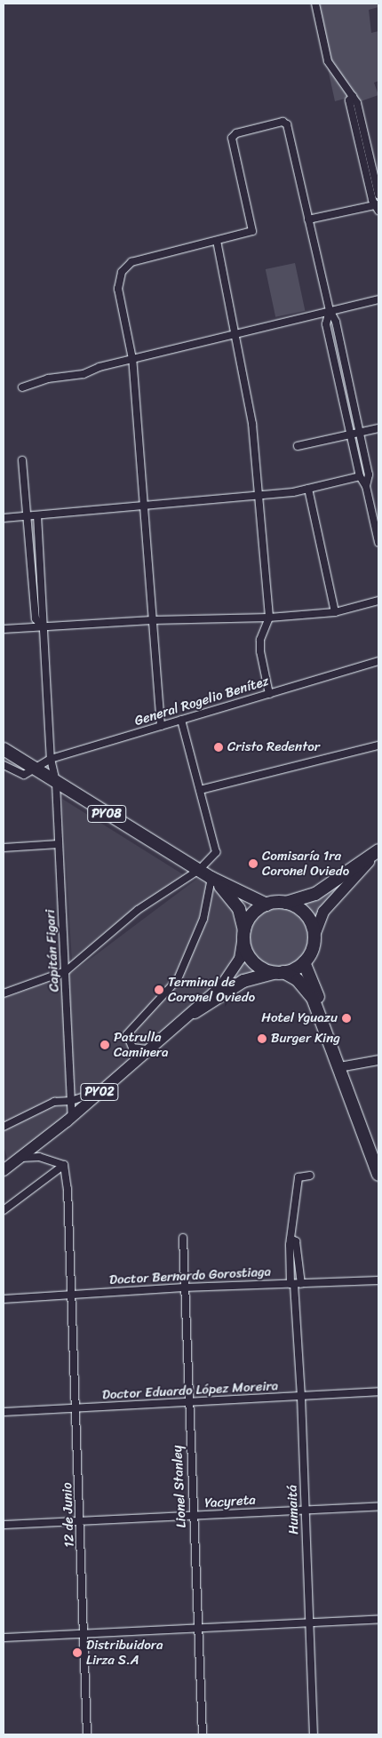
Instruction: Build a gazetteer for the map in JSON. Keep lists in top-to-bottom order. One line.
{"streets":{"highway":["PY08","PY02"],"street":["General Rogelio Benítez","Capitán Figari","Doctor Bernardo Gorostiaga","Doctor Eduardo López Moreira","Lionel Stanley","Yacyreta","Humaitá","12 de Junio"]},"crossings":[["General Rogelio Benítez","PY08"],["General Rogelio Benítez","Capitán Figari"],["PY08","Capitán Figari"],["PY08","PY02"],["Capitán Figari","PY02"],["Doctor Bernardo Gorostiaga","Lionel Stanley"],["Doctor Bernardo Gorostiaga","Humaitá"],["Doctor Bernardo Gorostiaga","12 de Junio"],["Doctor Eduardo López Moreira","Lionel Stanley"],["Doctor Eduardo López Moreira","Humaitá"],["Doctor Eduardo López Moreira","12 de Junio"],["Lionel Stanley","Yacyreta"],["Yacyreta","Humaitá"],["Yacyreta","12 de Junio"]],"places":["Cristo Redentor","Comisaría 1ra Coronel Oviedo","Terminal de Coronel Oviedo","Hotel Yguazu","Burger King","Patrulla Caminera","Distribuidora Lirza S.A"]}
